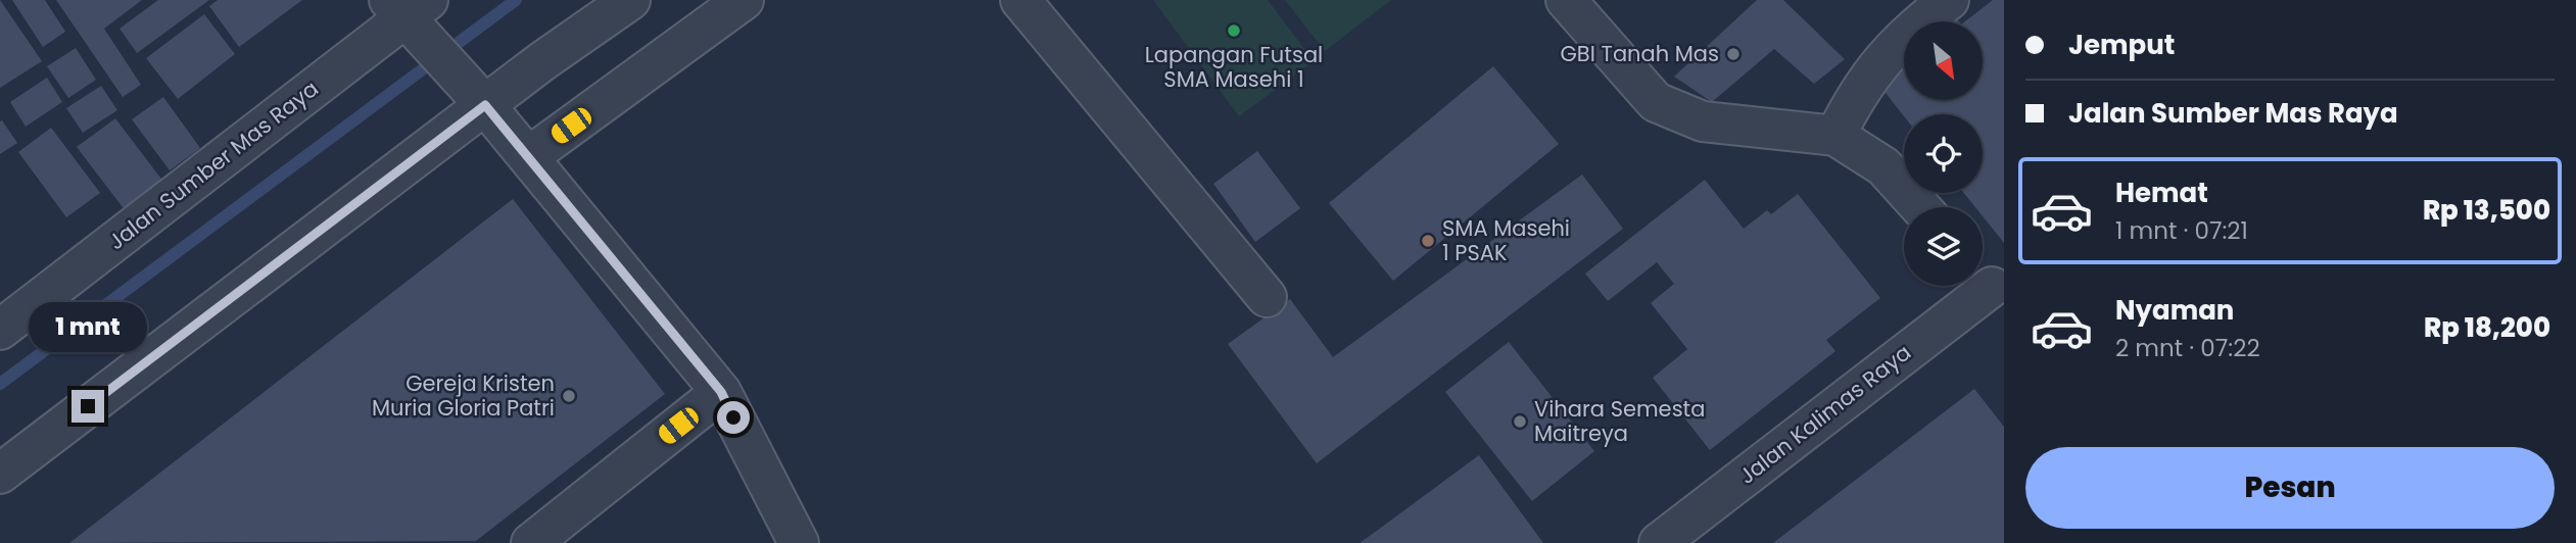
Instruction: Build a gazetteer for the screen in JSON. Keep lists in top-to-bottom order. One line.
{"streets":{"street":["Jalan Sumber Mas Raya","Jalan Kalimas Raya"]},"places":["Lapangan Futsal SMA Masehi 1","GBI Tanah Mas","SMA Masehi 1 PSAK","Gereja Kristen Muria Gloria Patri","Vihara Semesta Maitreya"],"north":"bottom right","page":{"banner":["Jemput","Jalan Sumber Mas Raya"],"list":[{"name":"Hemat","note":"1 mnt · 07:21","value":"Rp 13,500"},{"name":"Nyaman","note":"2 mnt · 07:22","value":"Rp 18,200"}],"bubble":"1 mnt","buttons":"Pesan"}}
